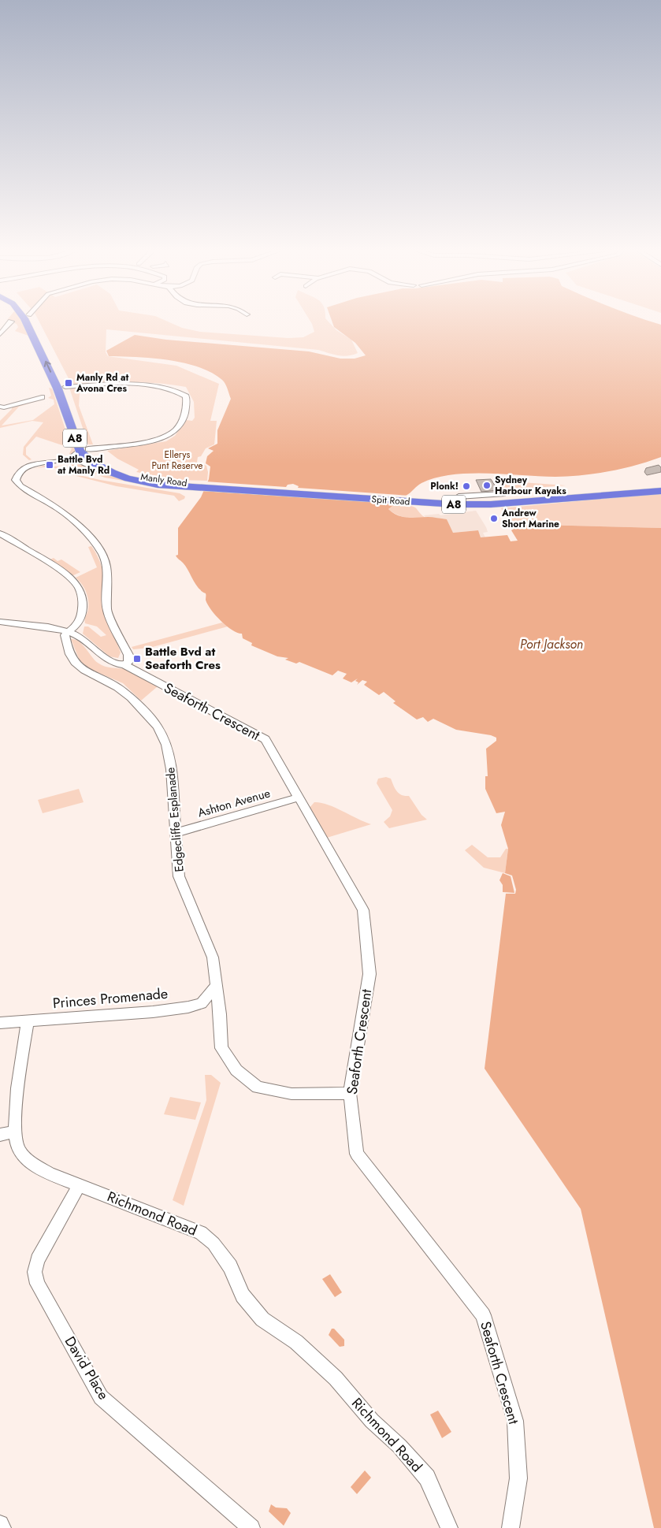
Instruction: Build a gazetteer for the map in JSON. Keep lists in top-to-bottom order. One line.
{"streets":{"highway":["A8","Manly Road","Spit Road"],"street":["Seaforth Crescent","Ashton Avenue","Edgecliffe Esplanade","Princes Promenade","Richmond Road","David Place"]},"crossings":[["A8","Manly Road"],["A8","Spit Road"],["Manly Road","Spit Road"],["Seaforth Crescent","Ashton Avenue"],["Seaforth Crescent","Edgecliffe Esplanade"],["Ashton Avenue","Edgecliffe Esplanade"],["Edgecliffe Esplanade","Princes Promenade"],["Princes Promenade","Richmond Road"],["Richmond Road","David Place"]],"water":["Port Jackson"],"parks":["Ellerys Punt Reserve"],"places":{"transit":["Manly Rd at Avona Cres","Battle Bvd at Manly Rd","Battle Bvd at Seaforth Cres"],"other":["Sydney Harbour Kayaks","Plonk!","Andrew Short Marine"]}}
